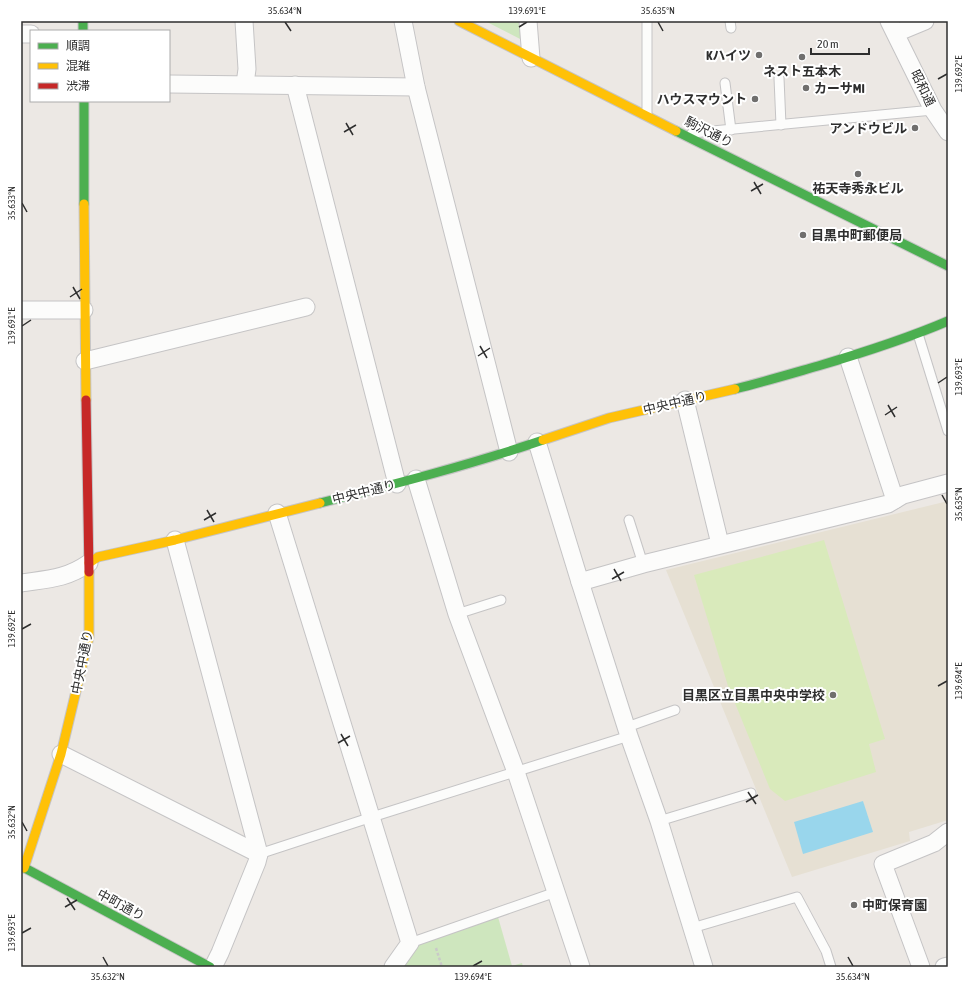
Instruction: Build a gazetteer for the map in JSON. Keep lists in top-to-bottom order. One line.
{"streets":{"street":["昭和通","駒沢通り","中央中通り","中町通り"]},"crossings":[["中央中通り","中町通り"]],"places":["Kハイツ","ネスト五本木","カーサMI","ハウスマウント","アンドウビル","祐天寺秀永ビル","目黒中町郵便局","目黒区立目黒中央中学校","中町保育園"],"legend":["順調","混雑","渋滞"],"scale_bar":"20 m","coordinates":["35.634°N","139.691°E","35.635°N","139.692°E","35.633°N","139.693°E","139.694°E","35.632°N"]}
